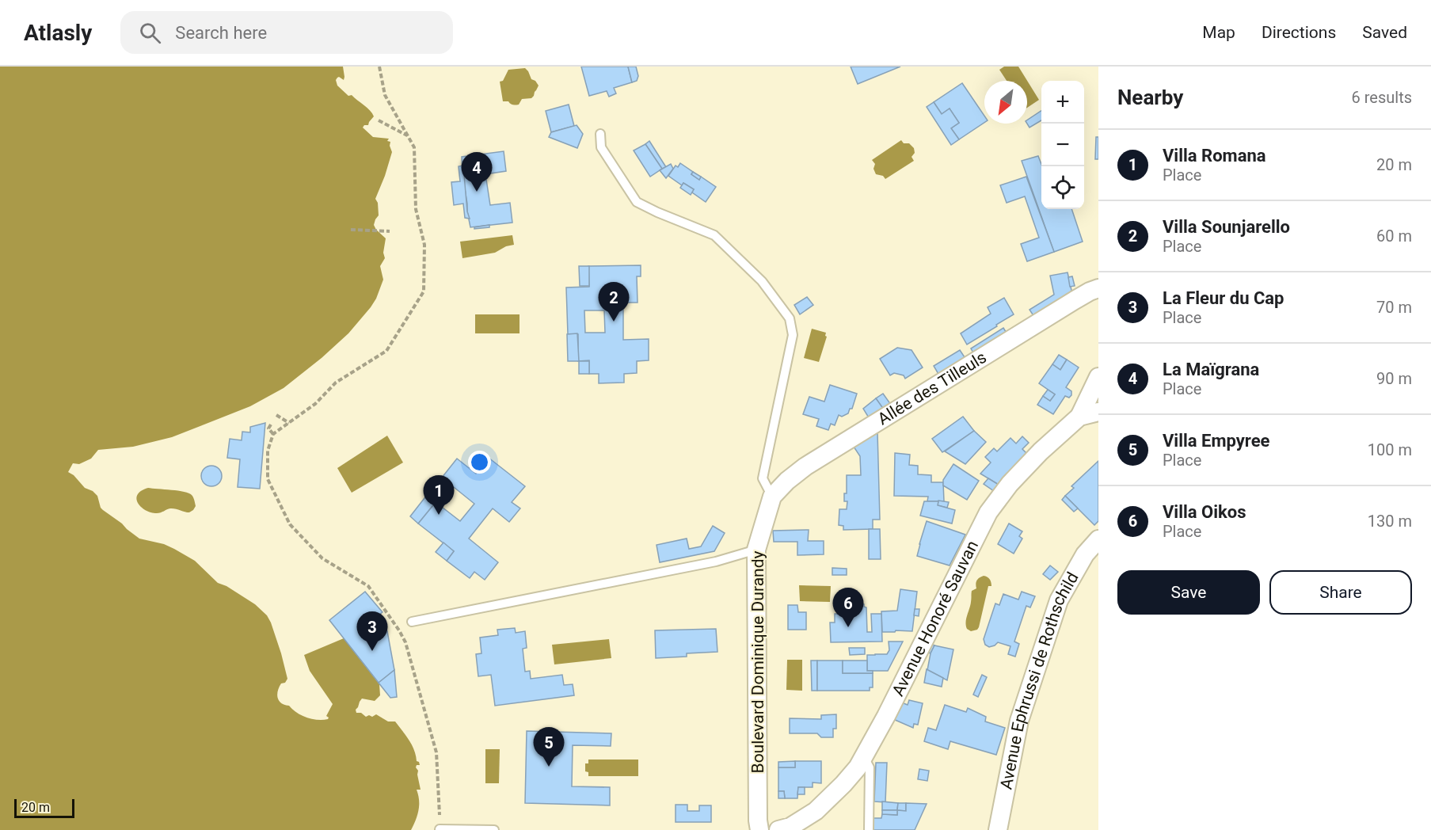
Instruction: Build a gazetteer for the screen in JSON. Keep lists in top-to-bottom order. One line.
{"streets":{"street":["Allée des Tilleuls","Avenue Honoré Sauvan","Boulevard Dominique Durandy","Avenue Ephrussi de Rothschild"]},"crossings":[["Allée des Tilleuls","Boulevard Dominique Durandy"]],"scale_bar":"20 m","north":"bottom left","page":{"header":"Atlasly","search":"Search here","nav":["Map","Directions","Saved"],"heading":["Nearby","6 results"],"map_buttons":["+","−"],"list":[{"mark":"1","name":"Villa Romana","note":"Place","value":"20 m"},{"mark":"2","name":"Villa Sounjarello","note":"Place","value":"60 m"},{"mark":"3","name":"La Fleur du Cap","note":"Place","value":"70 m"},{"mark":"4","name":"La Maïgrana","note":"Place","value":"90 m"},{"mark":"5","name":"Villa Empyree","note":"Place","value":"100 m"},{"mark":"6","name":"Villa Oikos","note":"Place","value":"130 m"}],"pins":["4","2","1","6","3","5"],"buttons":["Save","Share"],"scale":"20 m"}}
